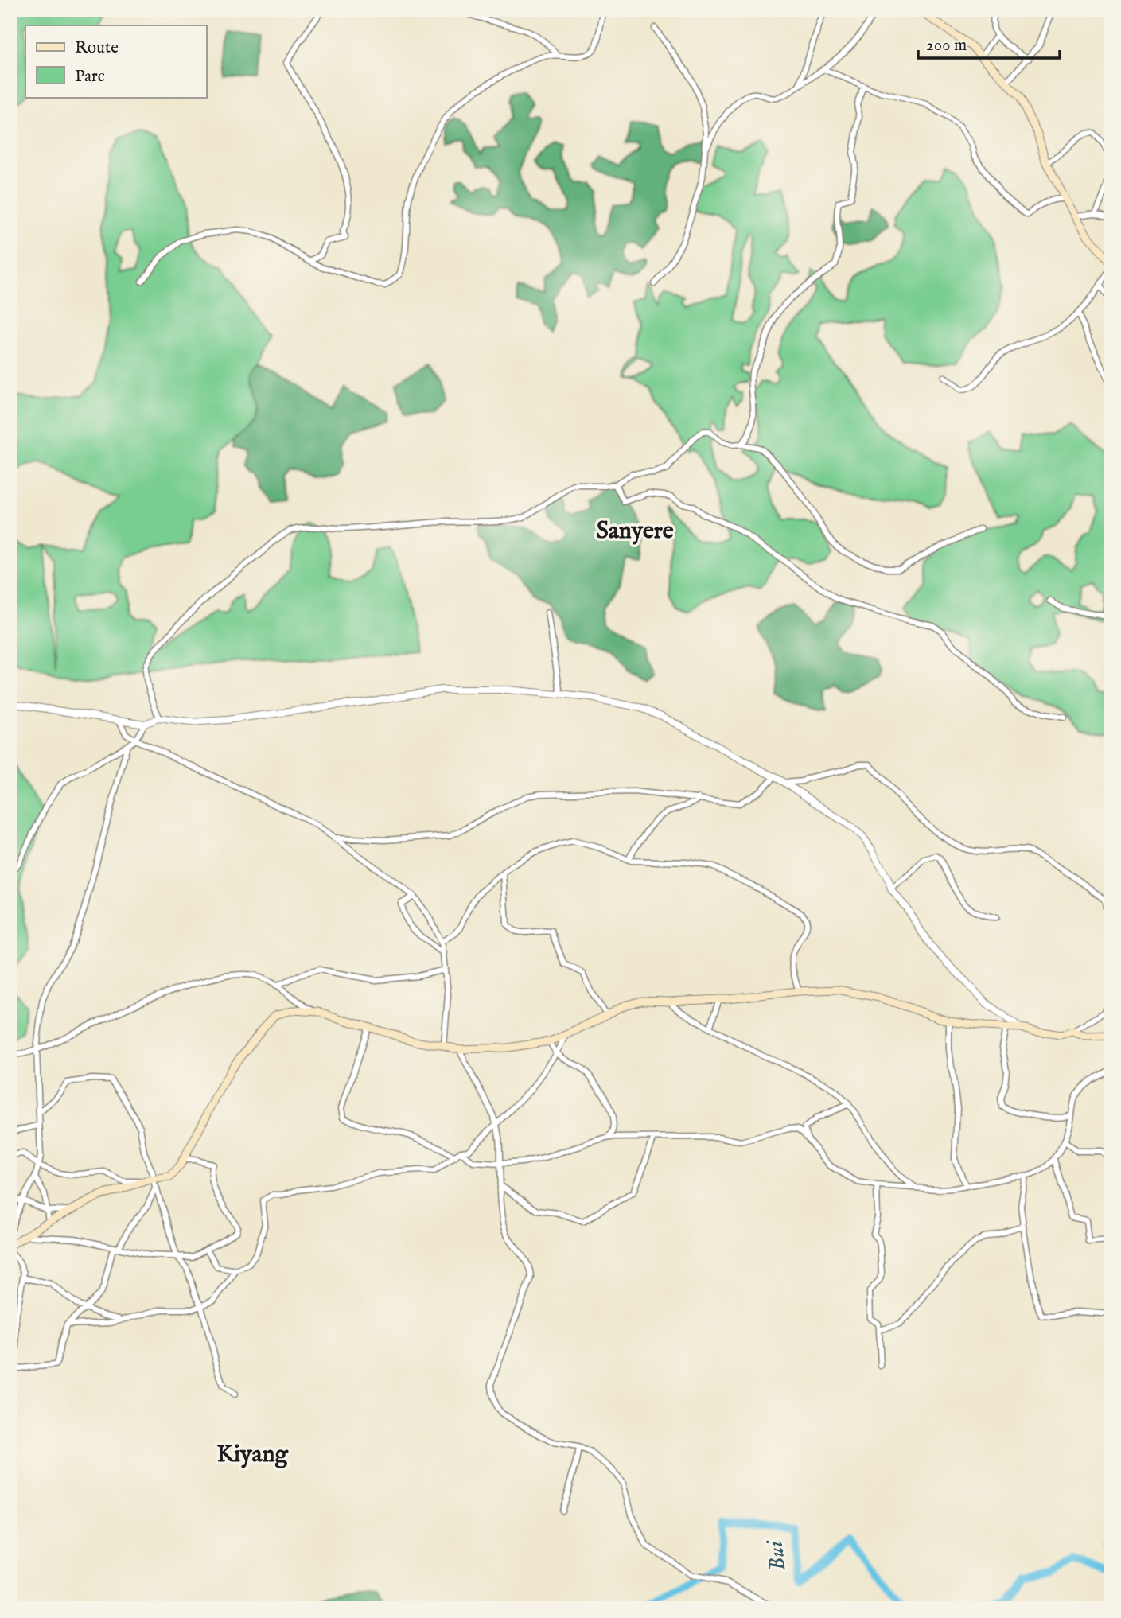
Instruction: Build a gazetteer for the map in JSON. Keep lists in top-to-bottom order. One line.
{"districts":["Sanyere","Kiyang"],"water":["Bui"],"legend":["Route","Parc"],"scale_bar":"200 m"}
